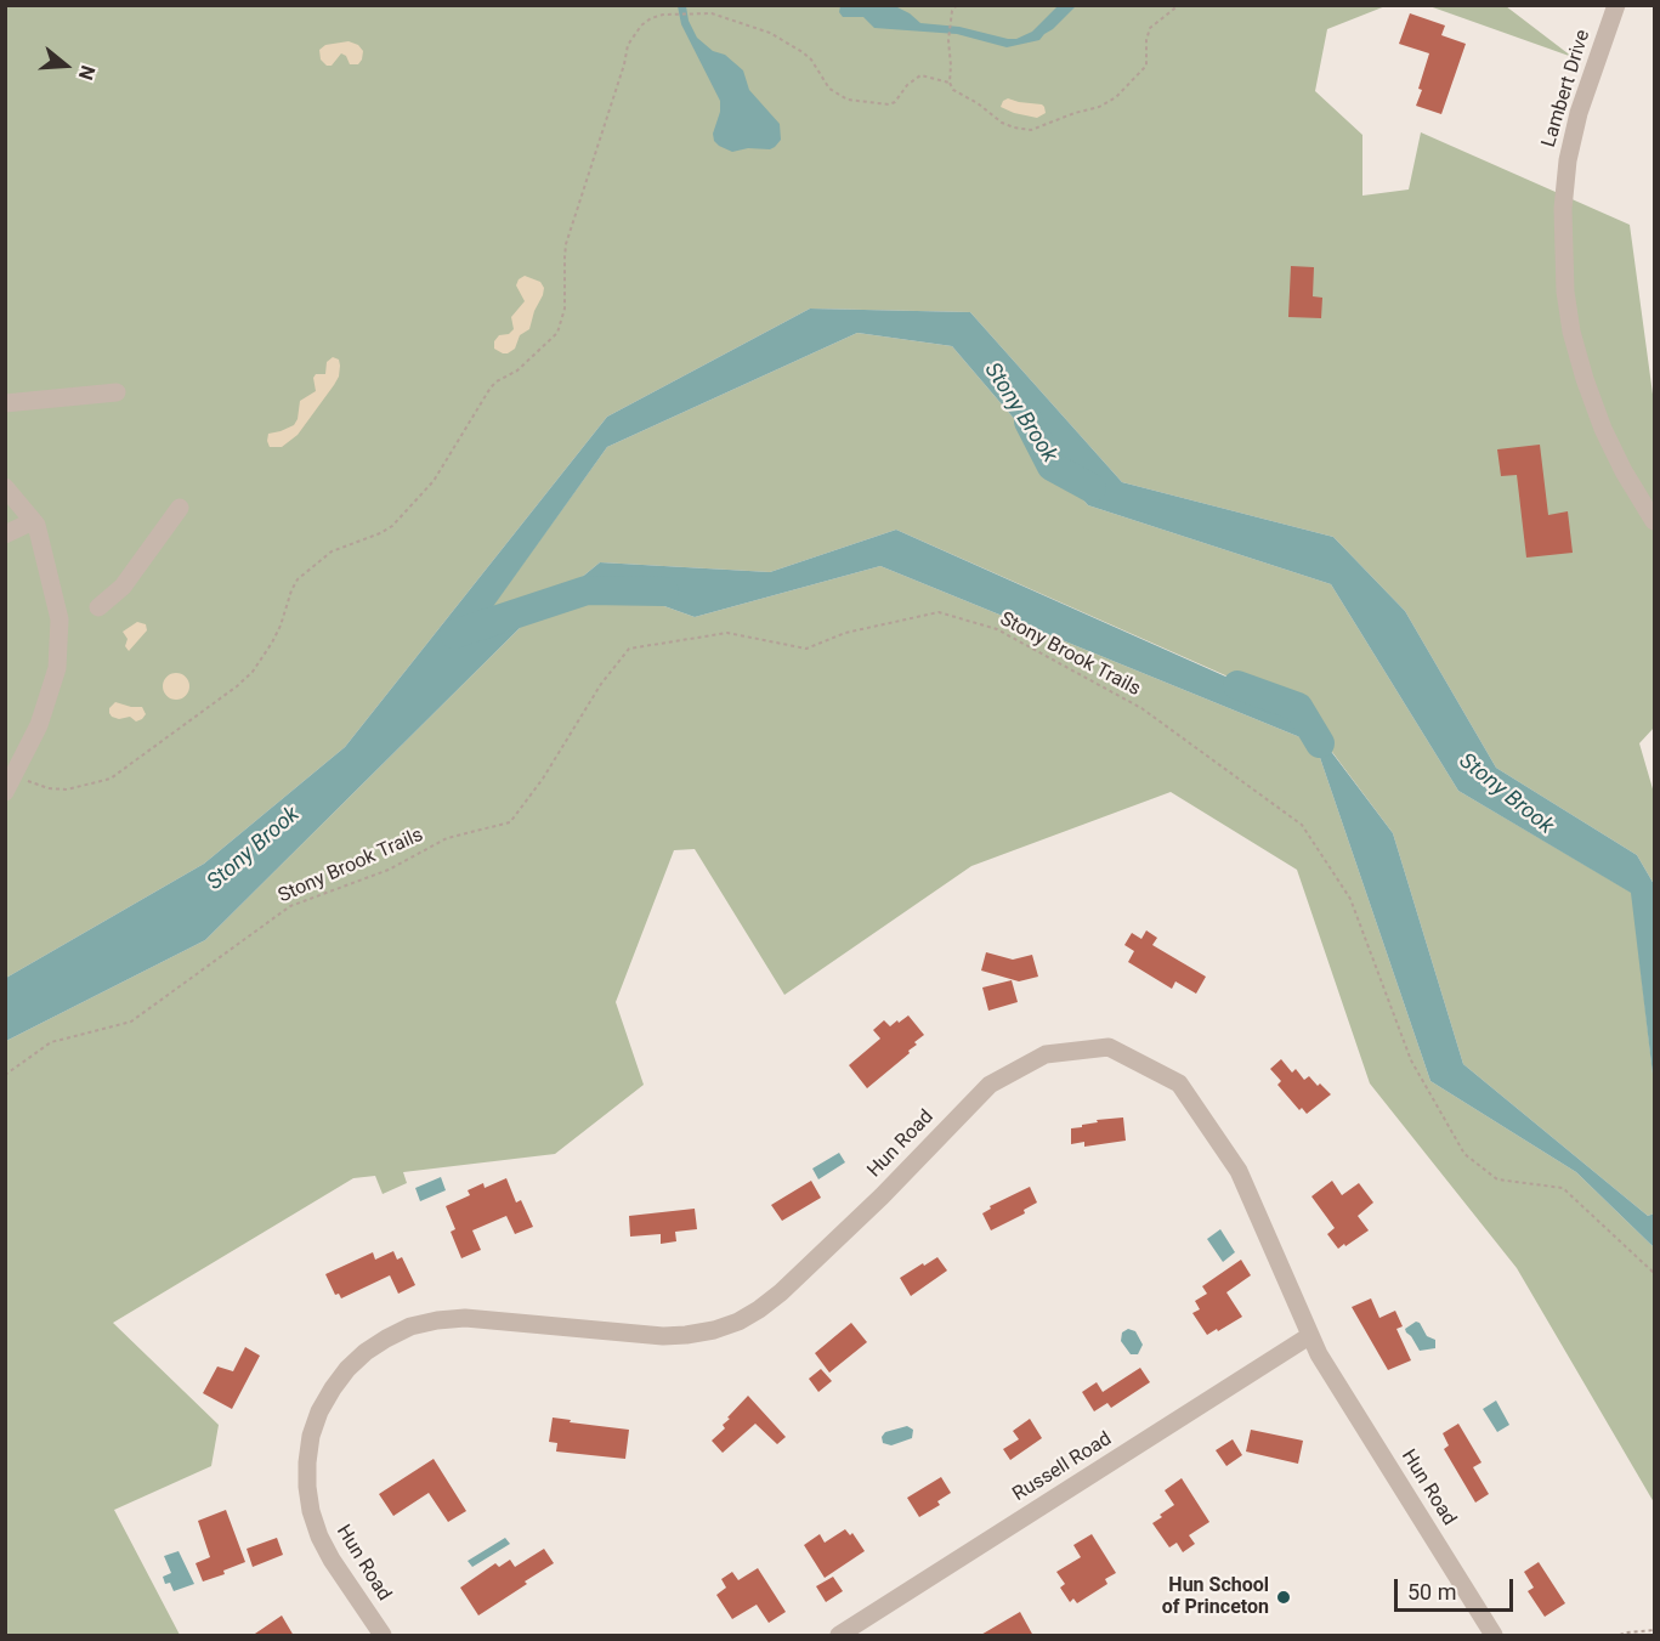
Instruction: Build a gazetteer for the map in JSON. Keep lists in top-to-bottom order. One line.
{"streets":{"street":["Lambert Drive","Hun Road","Russell Road"],"path":["Stony Brook Trails"]},"crossings":[["Hun Road","Russell Road"]],"water":["Stony Brook"],"places":["Hun School of Princeton"],"scale_bar":"50 m","north":"right"}
